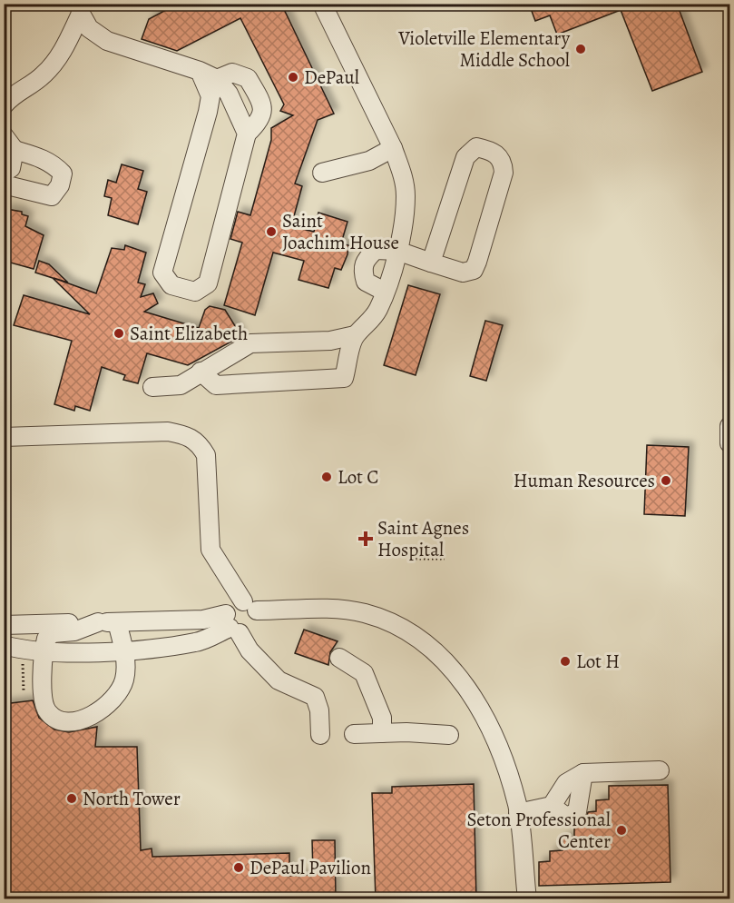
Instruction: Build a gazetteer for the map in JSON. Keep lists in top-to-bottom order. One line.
{"places":{"other":["Violetville Elementary Middle School","DePaul","Saint Joachim House","Saint Elizabeth","Lot C","Human Resources","Lot H","North Tower","Seton Professional Center","DePaul Pavilion"],"health":["Saint Agnes Hospital"]}}
